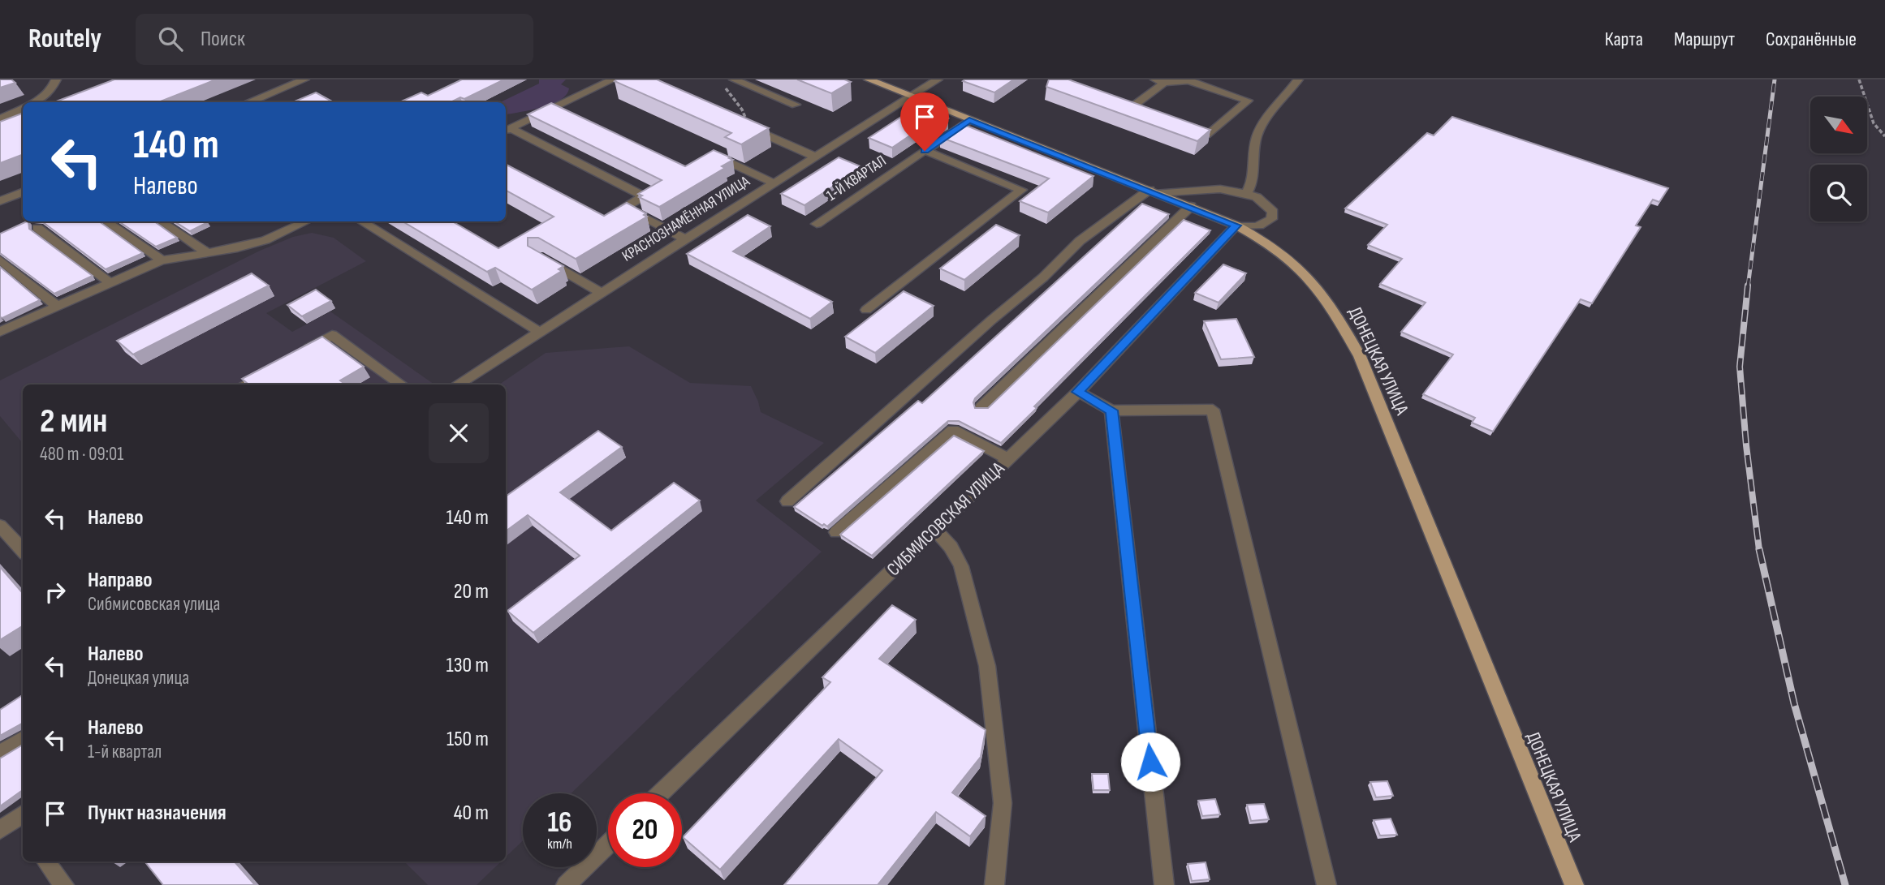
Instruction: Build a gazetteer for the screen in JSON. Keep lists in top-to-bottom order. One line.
{"streets":{"main road":["ДОНЕЦКАЯ УЛИЦА"],"street":["1-Й КВАРТАЛ","КРАСНОЗНАМЁННАЯ УЛИЦА","СИБМИСОВСКАЯ УЛИЦА"]},"crossings":[["1-Й КВАРТАЛ","ДОНЕЦКАЯ УЛИЦА"],["КРАСНОЗНАМЁННАЯ УЛИЦА","ДОНЕЦКАЯ УЛИЦА"],["ДОНЕЦКАЯ УЛИЦА","СИБМИСОВСКАЯ УЛИЦА"]],"north":"bottom right","page":{"header":"Routely","search":"Поиск","nav":["Карта","Маршрут","Сохранённые"],"turn":["140 m","Налево"],"heading":["2 мин","480 m · 09:01"],"list":[{"name":"Налево","value":"140 m"},{"name":"Направо","note":"Сибмисовская улица","value":"20 m"},{"name":"Налево","note":"Донецкая улица","value":"130 m"},{"name":"Налево","note":"1-й квартал","value":"150 m"},{"name":"Пункт назначения","value":"40 m"}],"speed":"16 km/h","limit":"20"}}
